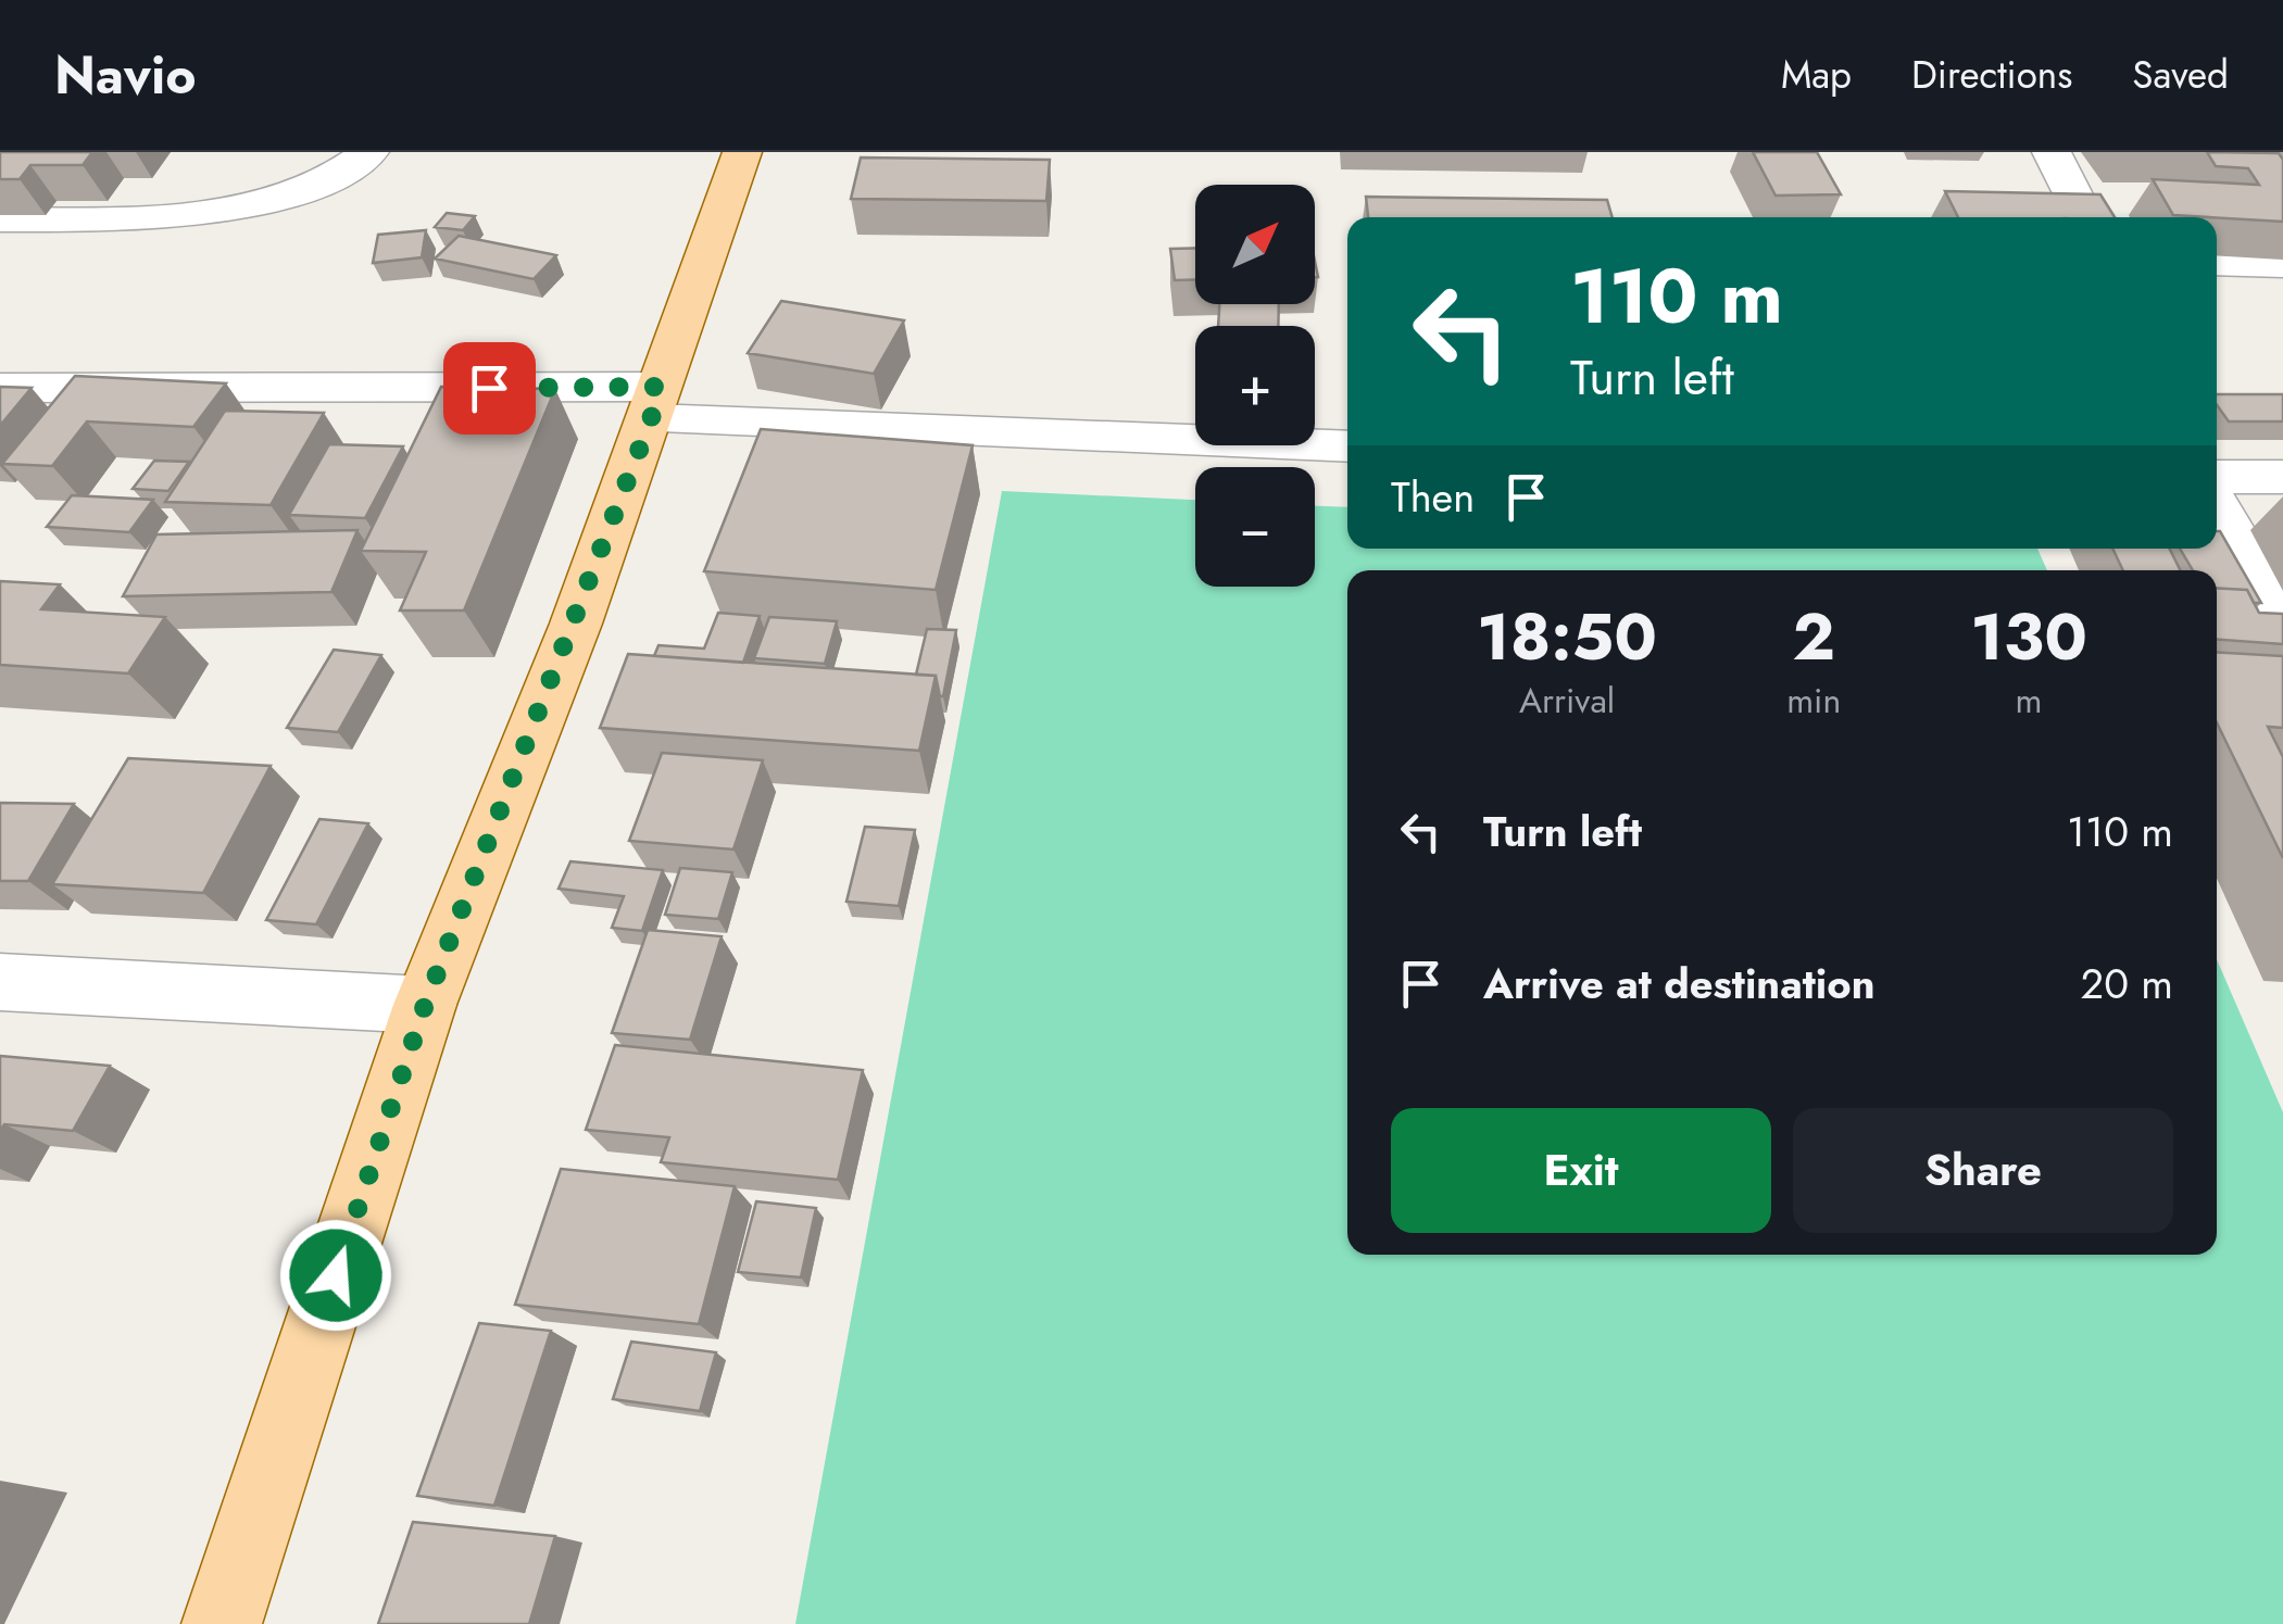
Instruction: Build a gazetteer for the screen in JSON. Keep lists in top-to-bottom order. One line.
{"north":"top right","page":{"header":"Navio","nav":["Map","Directions","Saved"],"map_buttons":["+","−"],"turn":["110 m","Turn left"],"then":"Then","eta":["18:50","Arrival","2","min","130","m"],"list":[{"name":"Turn left","value":"110 m"},{"name":"Arrive at destination","value":"20 m"}],"buttons":["Exit","Share"]}}
